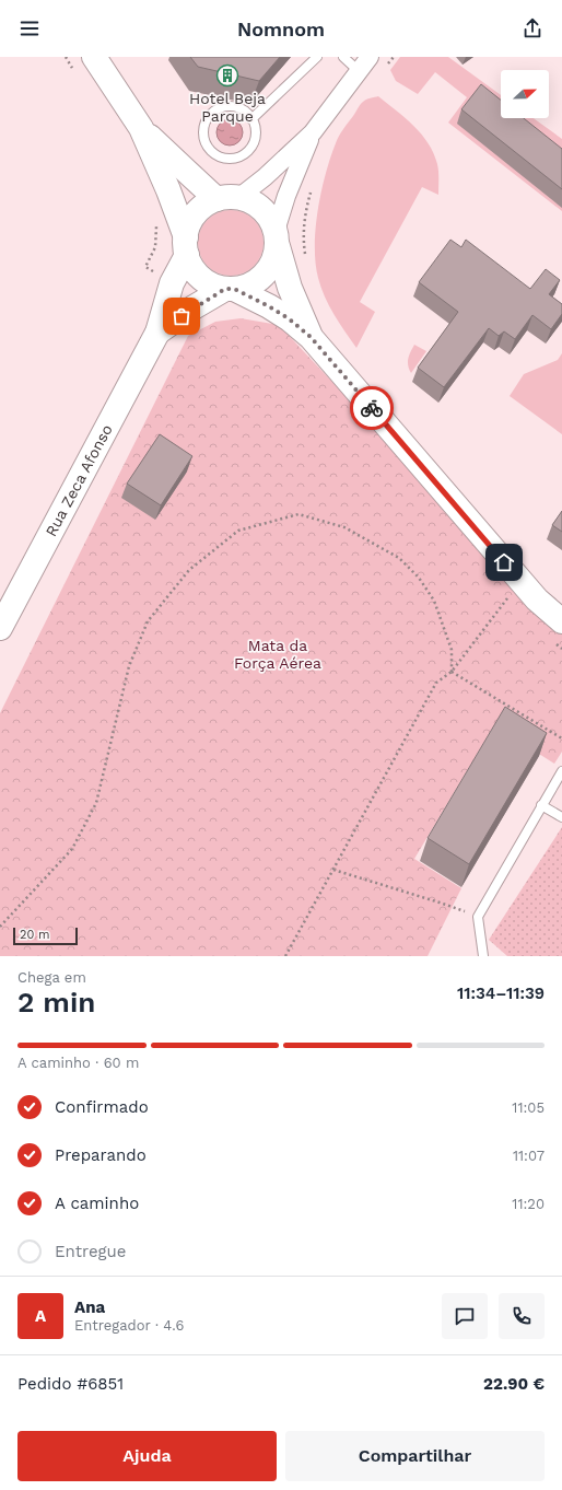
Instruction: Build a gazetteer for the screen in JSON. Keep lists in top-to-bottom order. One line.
{"streets":{"main road":["Rua Zeca Afonso"]},"parks":["Mata da Força Aérea"],"places":{"building":["Hotel Beja Parque"]},"scale_bar":"20 m","north":"right","page":{"header":"Nomnom","scale":"20 m","heading":["2 min","Chega em","11:34–11:39"],"panel":["Ana","Entregador · 4.6","Pedido #6851","22.90 €"],"bar":"A caminho · 60 m","list":[["Confirmado","11:05"],["Preparando","11:07"],["A caminho","11:20"],"Entregue"],"round":"A","buttons":["Ajuda","Compartilhar"]}}
